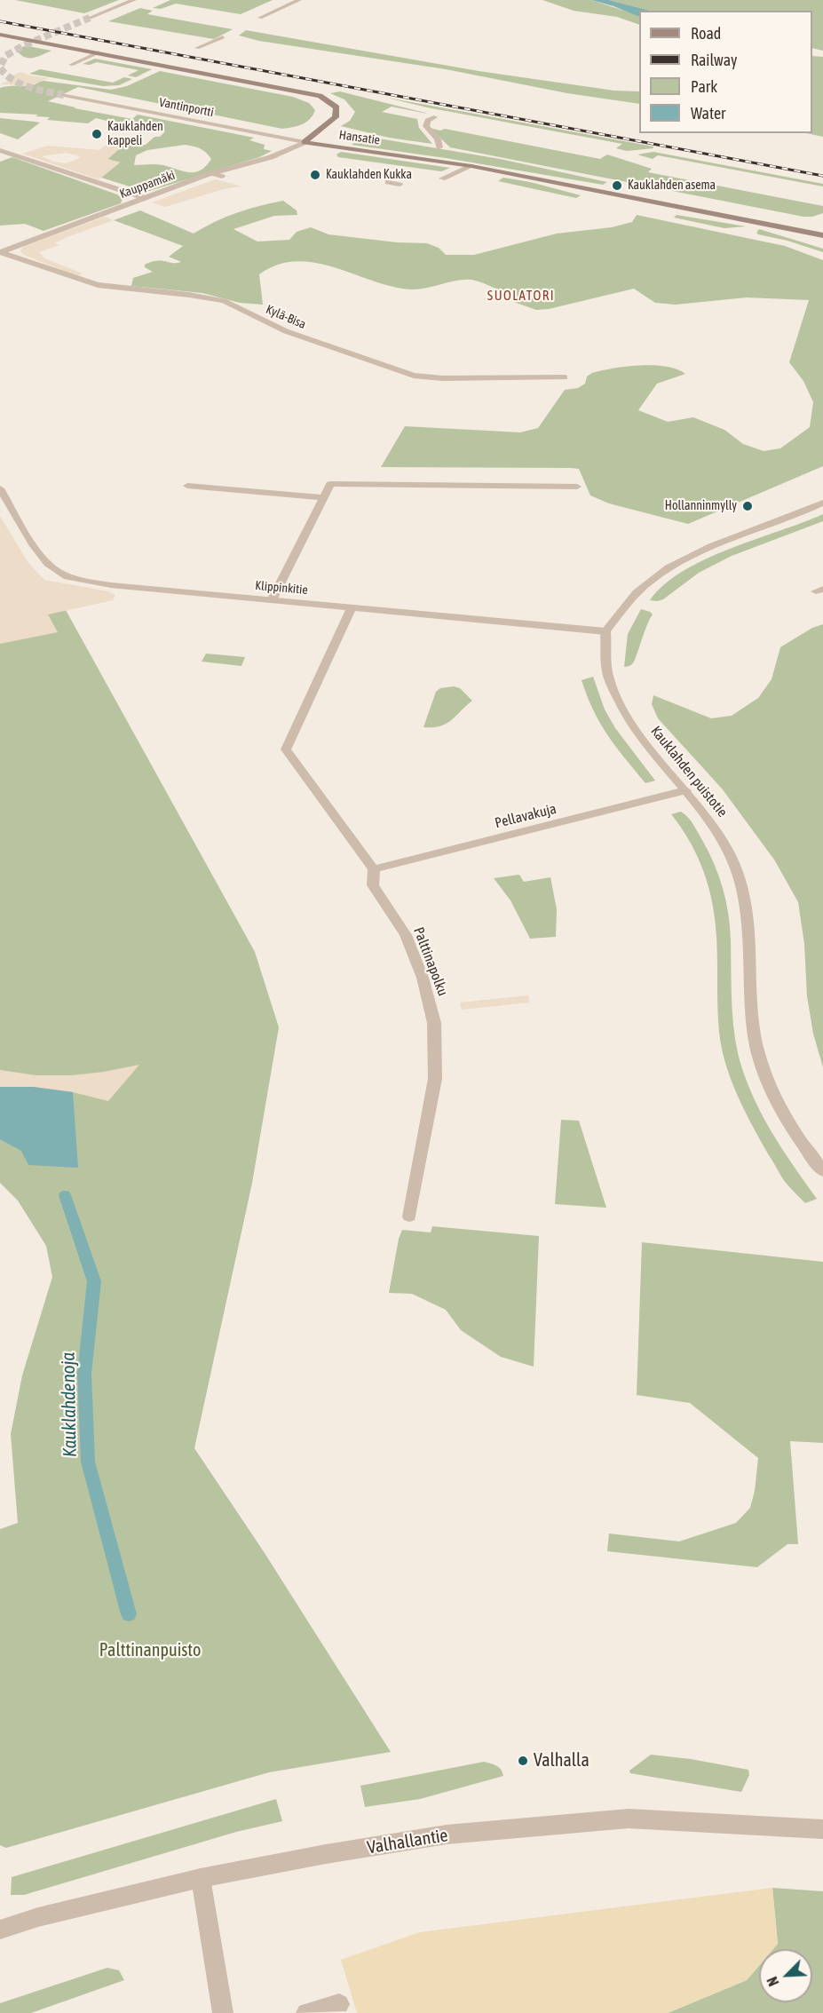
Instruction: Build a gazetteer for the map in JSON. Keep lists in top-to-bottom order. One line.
{"streets":{"main road":["Hansatie"],"street":["Vantinportti","Kauppamäki","Kylä-Bisa","Klippinkitie","Kauklahden puistotie","Pellavakuja","Palttinapolku","Valhallantie"]},"crossings":[["Vantinportti","Hansatie"],["Vantinportti","Kauppamäki"],["Hansatie","Kauppamäki"],["Kauppamäki","Kylä-Bisa"],["Klippinkitie","Kauklahden puistotie"],["Klippinkitie","Palttinapolku"],["Kauklahden puistotie","Pellavakuja"],["Pellavakuja","Palttinapolku"]],"districts":["SUOLATORI"],"water":["Kauklahdenoja"],"parks":["Palttinanpuisto"],"places":["Kauklahden kappeli","Kauklahden Kukka","Kauklahden asema","Hollanninmylly","Valhalla"],"legend":["Road","Railway","Park","Water"],"north":"bottom left"}
